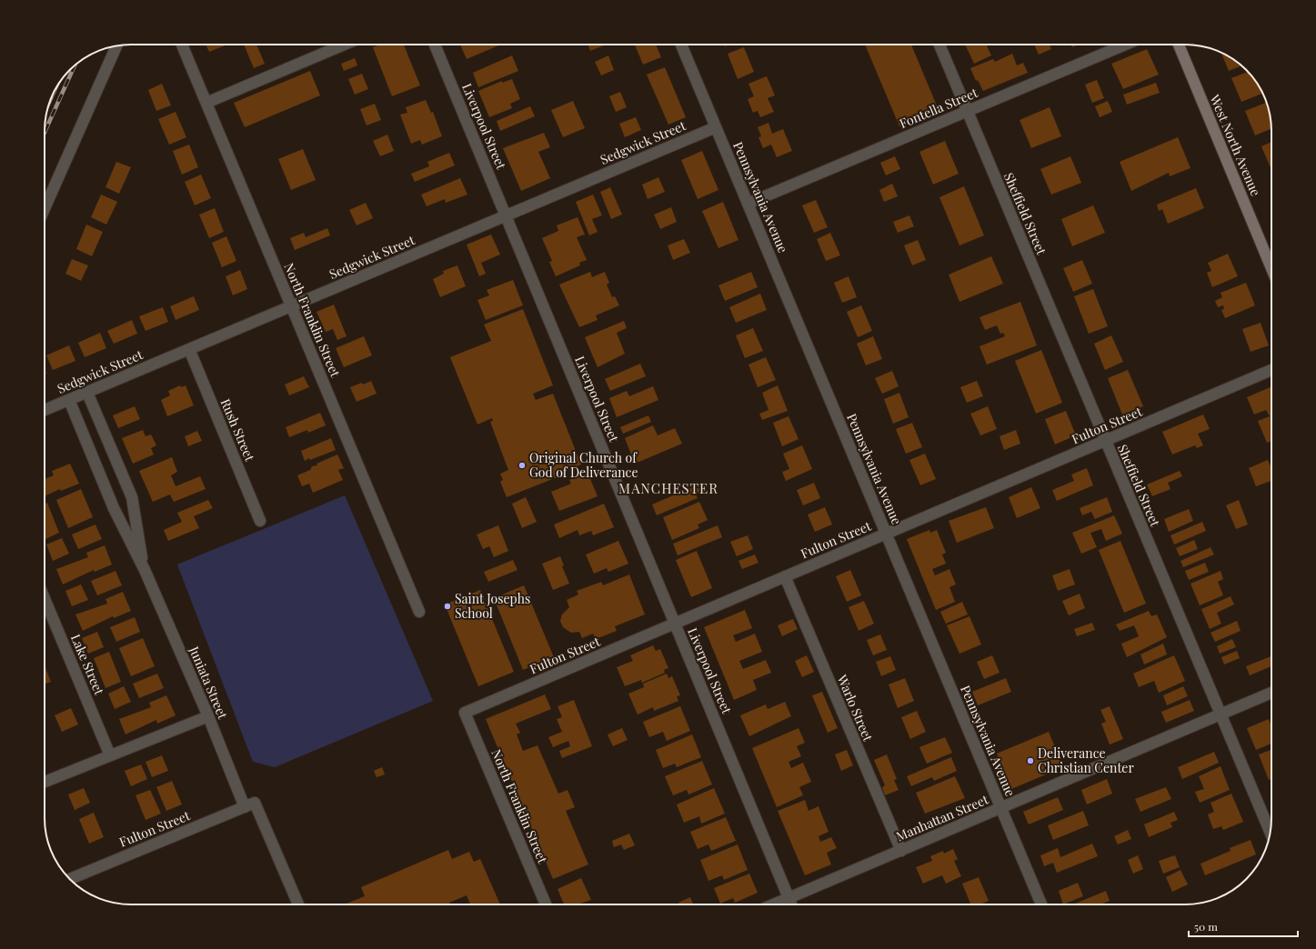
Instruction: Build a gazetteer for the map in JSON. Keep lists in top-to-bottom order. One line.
{"streets":{"street":["Fontella Street","Liverpool Street","Sedgwick Street","West North Avenue","Pennsylvania Avenue","Sheffield Street","North Franklin Street","Fulton Street","Rush Street","Lake Street","Juniata Street","Warlo Street","Manhattan Street"]},"crossings":[["Fontella Street","Pennsylvania Avenue"],["Fontella Street","Sheffield Street"],["Liverpool Street","Sedgwick Street"],["Liverpool Street","Fulton Street"],["Liverpool Street","Manhattan Street"],["Sedgwick Street","Pennsylvania Avenue"],["Sedgwick Street","North Franklin Street"],["Sedgwick Street","Rush Street"],["Sedgwick Street","Juniata Street"],["Pennsylvania Avenue","Fulton Street"],["Pennsylvania Avenue","Manhattan Street"],["Sheffield Street","Fulton Street"],["Sheffield Street","Manhattan Street"],["North Franklin Street","Fulton Street"],["Fulton Street","Juniata Street"],["Fulton Street","Warlo Street"],["Warlo Street","Manhattan Street"]],"districts":["MANCHESTER"],"places":["Original Church of God of Deliverance","Saint Josephs School","Deliverance Christian Center"],"scale_bar":"50 m"}
